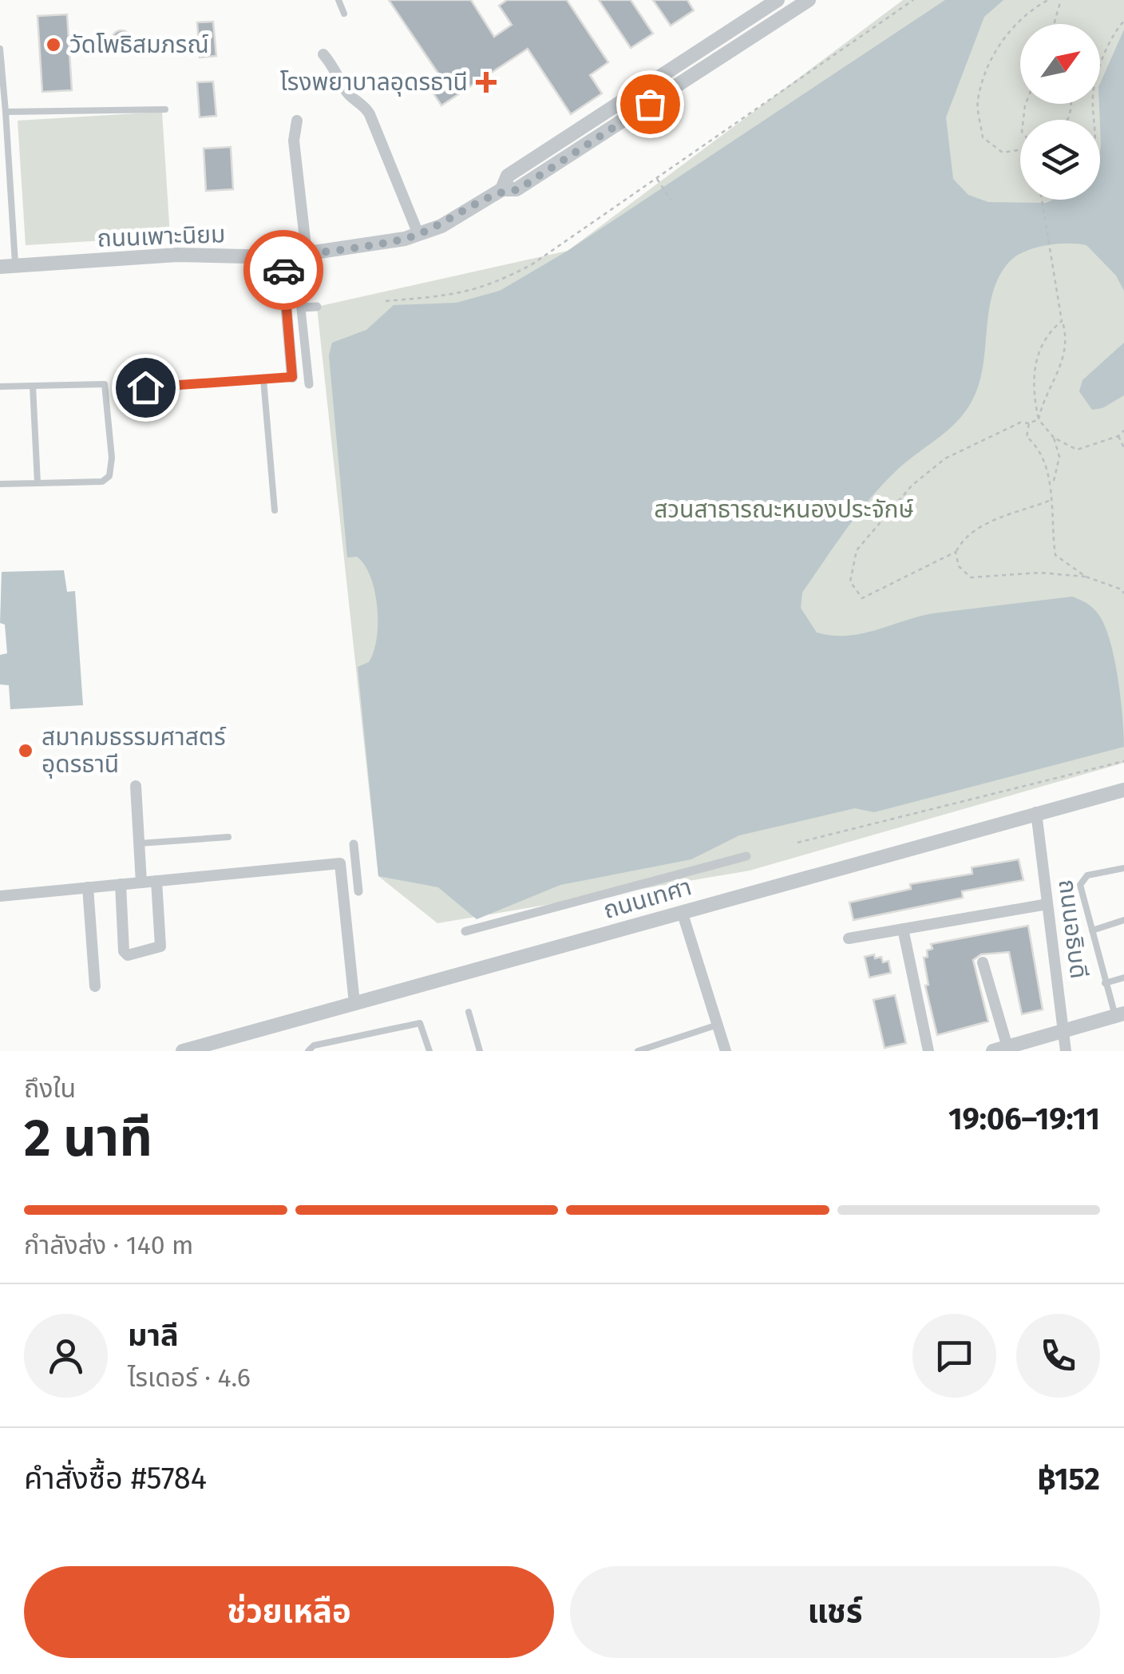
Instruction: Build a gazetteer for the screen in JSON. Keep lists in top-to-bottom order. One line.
{"streets":{"street":["ถนนเพาะนิยม","ถนนเทศา","ถนนอธิบดี"]},"crossings":[["ถนนเทศา","ถนนอธิบดี"]],"parks":["สวนสาธารณะหนองประจักษ์"],"places":{"other":["วัดโพธิสมภรณ์","สมาคมธรรมศาสตร์ อุดรธานี"],"health":["โรงพยาบาลอุดรธานี"]},"north":"top right","page":{"heading":["2 นาที","ถึงใน","19:06–19:11"],"panel":["มาลี","ไรเดอร์ · 4.6","คำสั่งซื้อ #5784","฿152"],"bar":"กำลังส่ง · 140 m","buttons":["ช่วยเหลือ","แชร์"]}}
